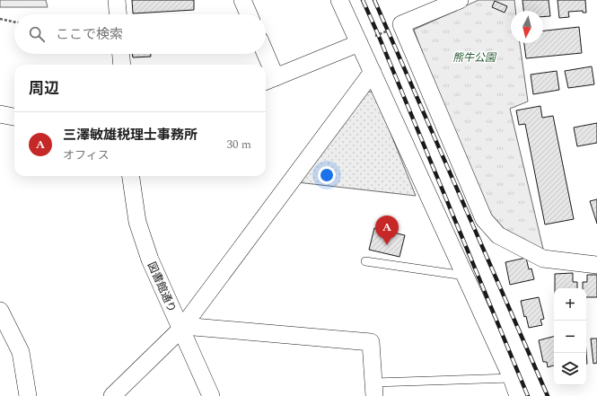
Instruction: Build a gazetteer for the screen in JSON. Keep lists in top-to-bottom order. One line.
{"streets":{"street":["図書館通り"]},"parks":["熊牛公園"],"north":"bottom","page":{"search":"ここで検索","heading":"周辺","list":[{"mark":"A","name":"三澤敏雄税理士事務所","note":"オフィス","value":"30 m"}],"pins":"A","map_buttons":["+","−"]}}
